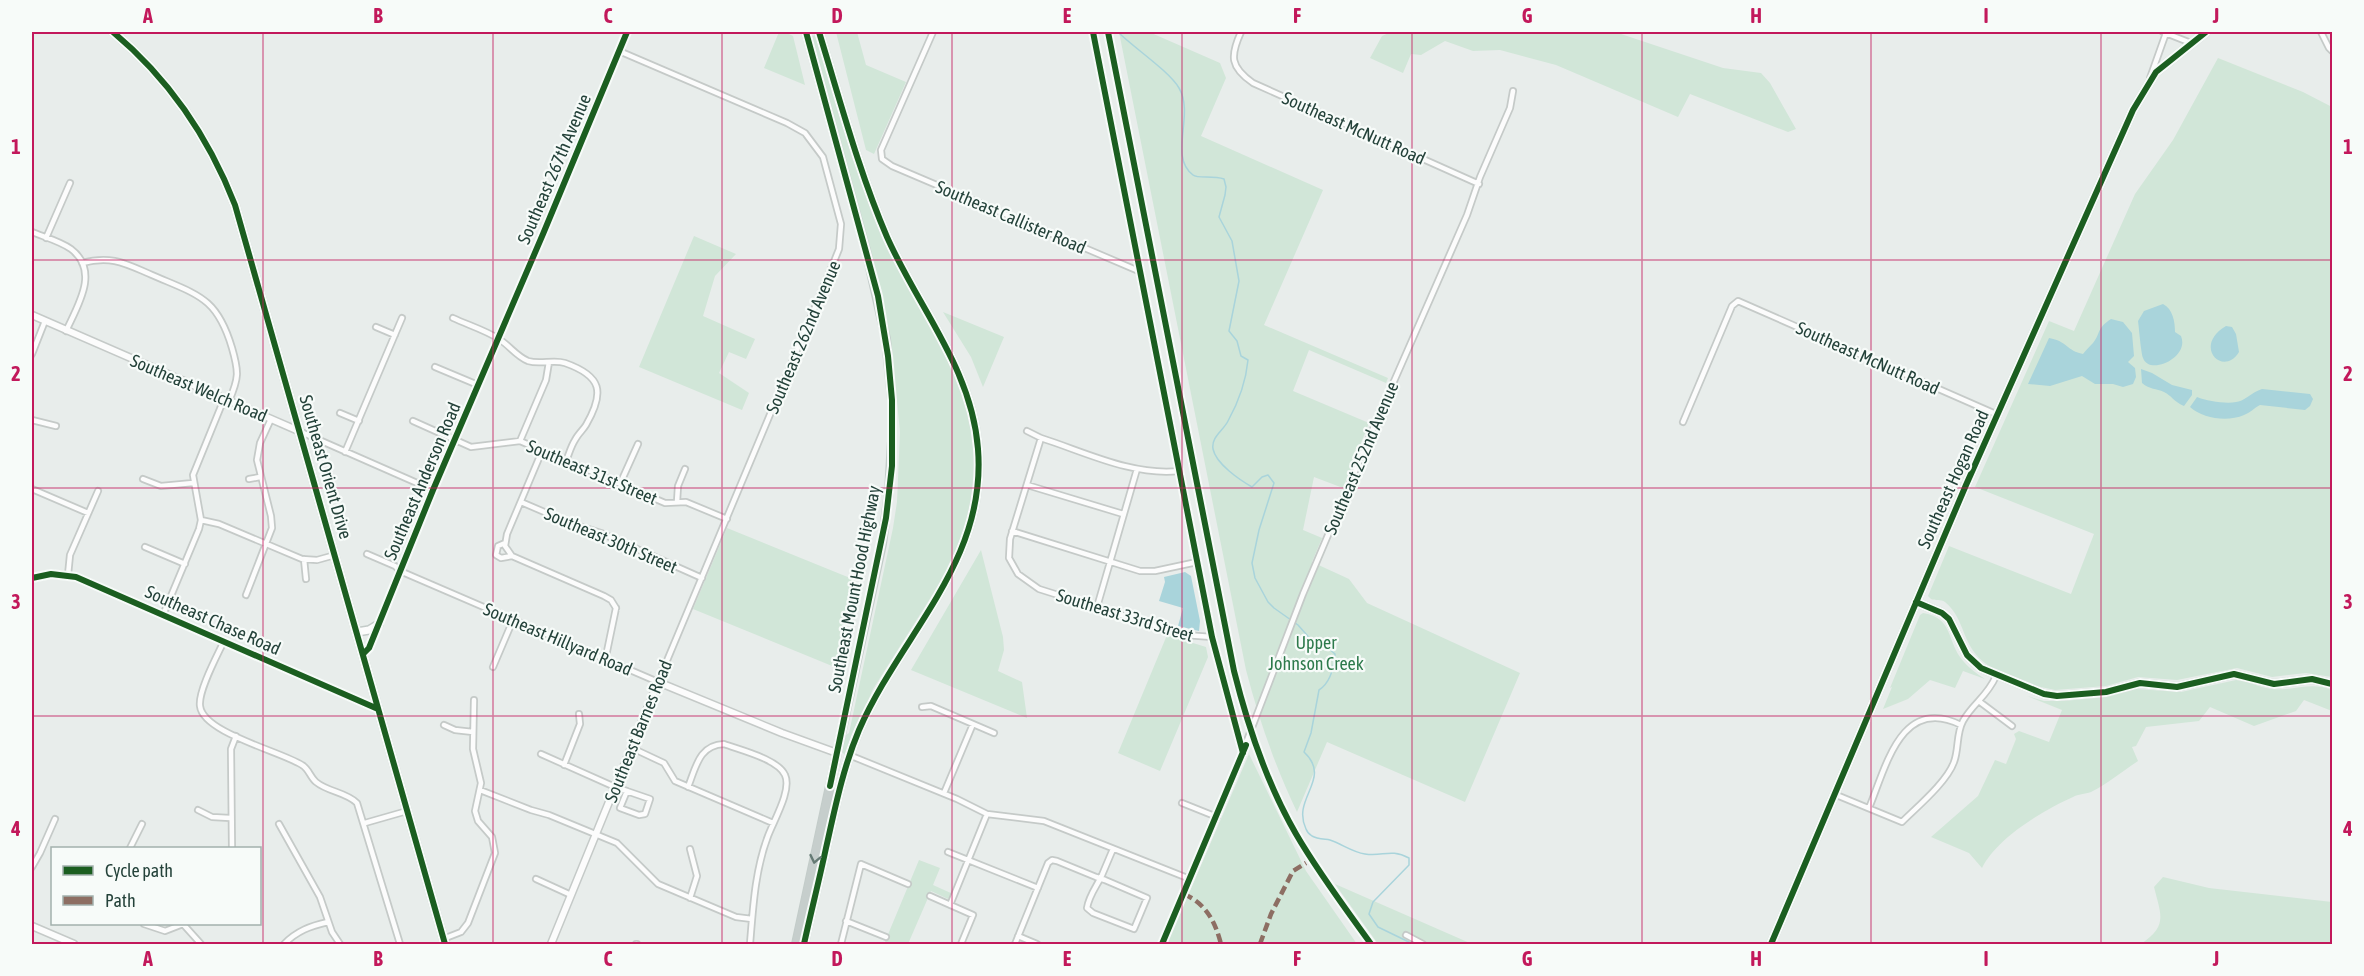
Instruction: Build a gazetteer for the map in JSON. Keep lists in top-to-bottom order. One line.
{"streets":{"highway":["Southeast Mount Hood Highway"],"main road":["Southeast Orient Drive","Southeast Hogan Road"],"street":["Southeast McNutt Road","Southeast 267th Avenue","Southeast Callister Road","Southeast 262nd Avenue","Southeast Welch Road","Southeast 252nd Avenue","Southeast 31st Street","Southeast Anderson Road","Southeast 30th Street","Southeast 33rd Street","Southeast Chase Road","Southeast Hillyard Road","Southeast Barnes Road"]},"crossings":[["Southeast McNutt Road","Southeast 252nd Avenue"],["Southeast McNutt Road","Southeast Hogan Road"],["Southeast 267th Avenue","Southeast 262nd Avenue"],["Southeast 267th Avenue","Southeast Anderson Road"],["Southeast 262nd Avenue","Southeast 31st Street"],["Southeast 262nd Avenue","Southeast Barnes Road"],["Southeast Welch Road","Southeast Orient Drive"],["Southeast Welch Road","Southeast Anderson Road"],["Southeast Orient Drive","Southeast Anderson Road"],["Southeast Orient Drive","Southeast Chase Road"],["Southeast 31st Street","Southeast Anderson Road"],["Southeast 31st Street","Southeast Barnes Road"],["Southeast Anderson Road","Southeast Hillyard Road"],["Southeast 30th Street","Southeast Barnes Road"],["Southeast Mount Hood Highway","Southeast Hillyard Road"],["Southeast Hillyard Road","Southeast Barnes Road"]],"parks":["Upper Johnson Creek"],"legend":["Cycle path","Path"],"grid":{"columns":["A","B","C","D","E","F","G","H","I","J"],"rows":["1","2","3","4"]}}
